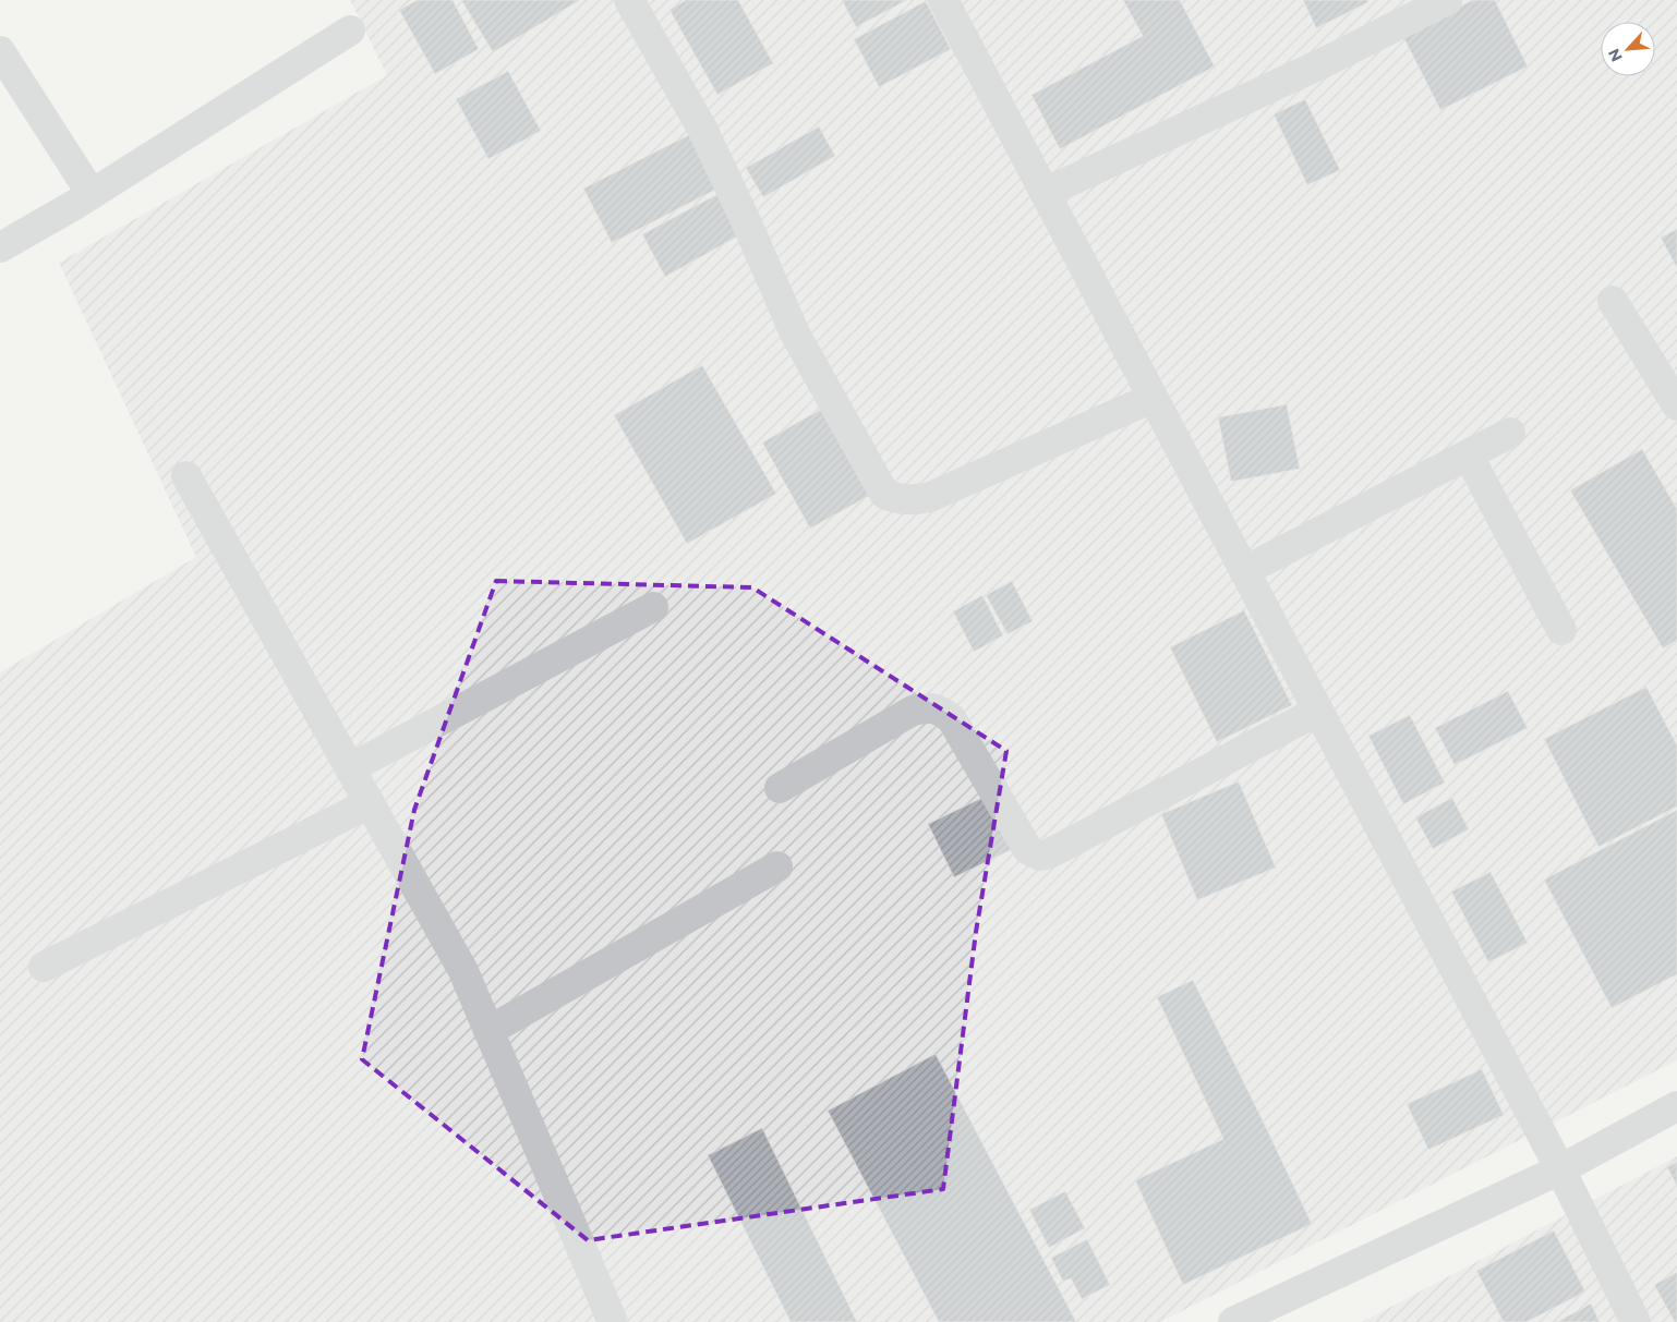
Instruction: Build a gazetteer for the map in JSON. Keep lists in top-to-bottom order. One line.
{"north":"bottom left"}
